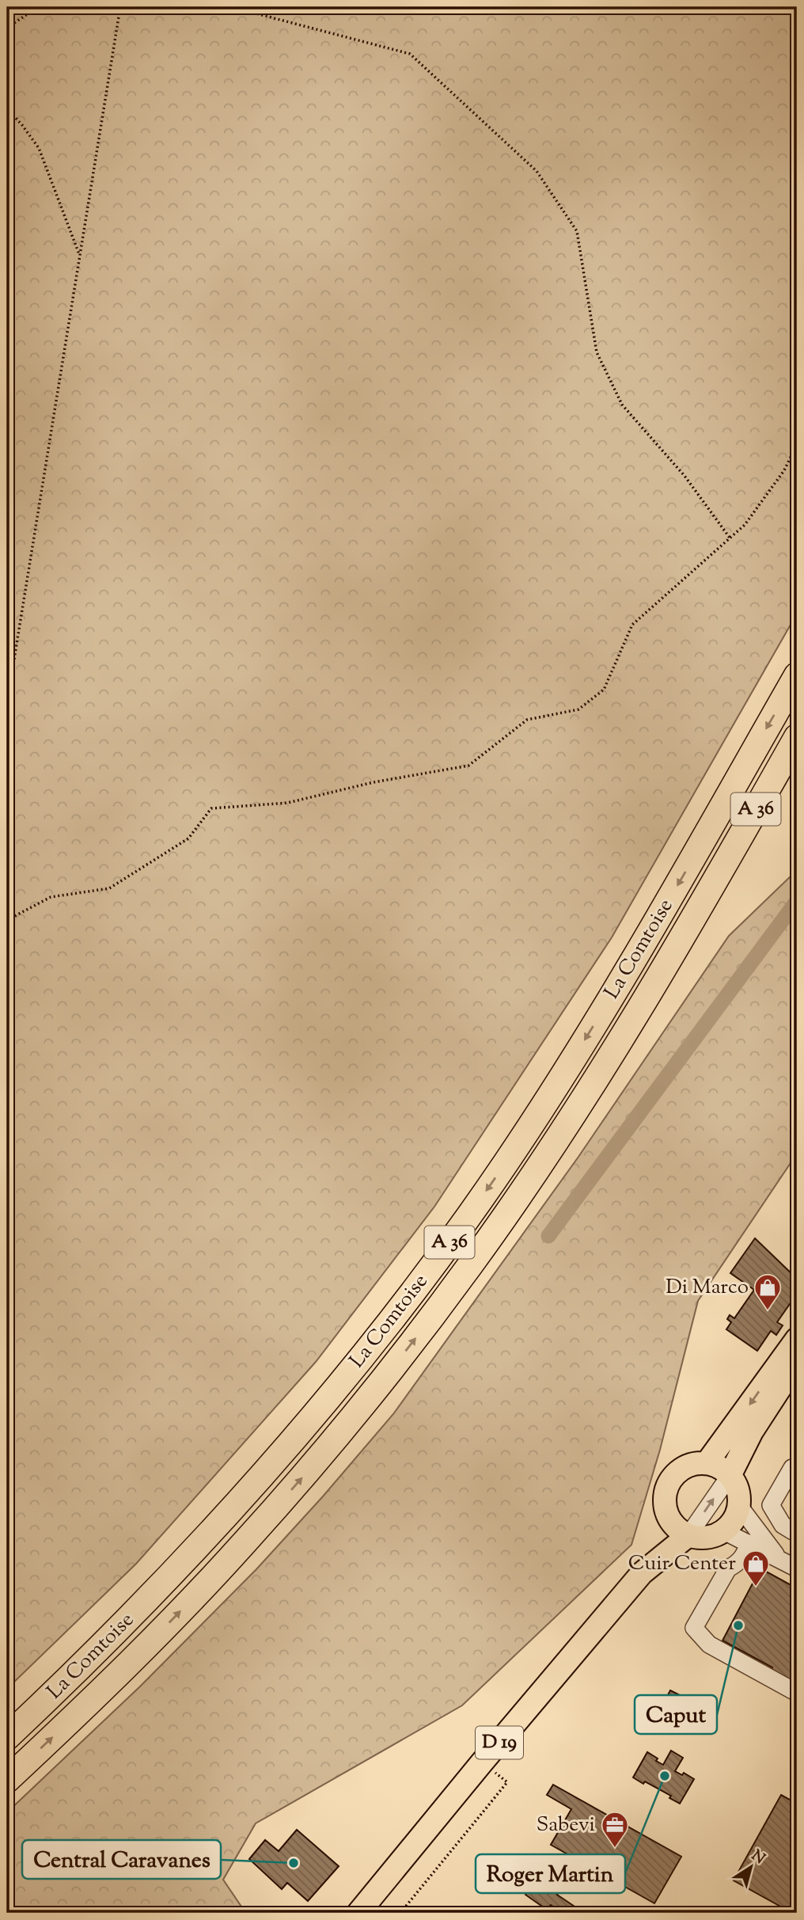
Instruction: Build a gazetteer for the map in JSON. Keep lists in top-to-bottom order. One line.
{"streets":{"highway":["A 36","La Comtoise"],"main road":["D 19"]},"places":{"shop":["Di Marco","Cuir Center"],"other":["Caput","Roger Martin","Central Caravanes"],"office":["Sabevi"]},"north":"top right"}
